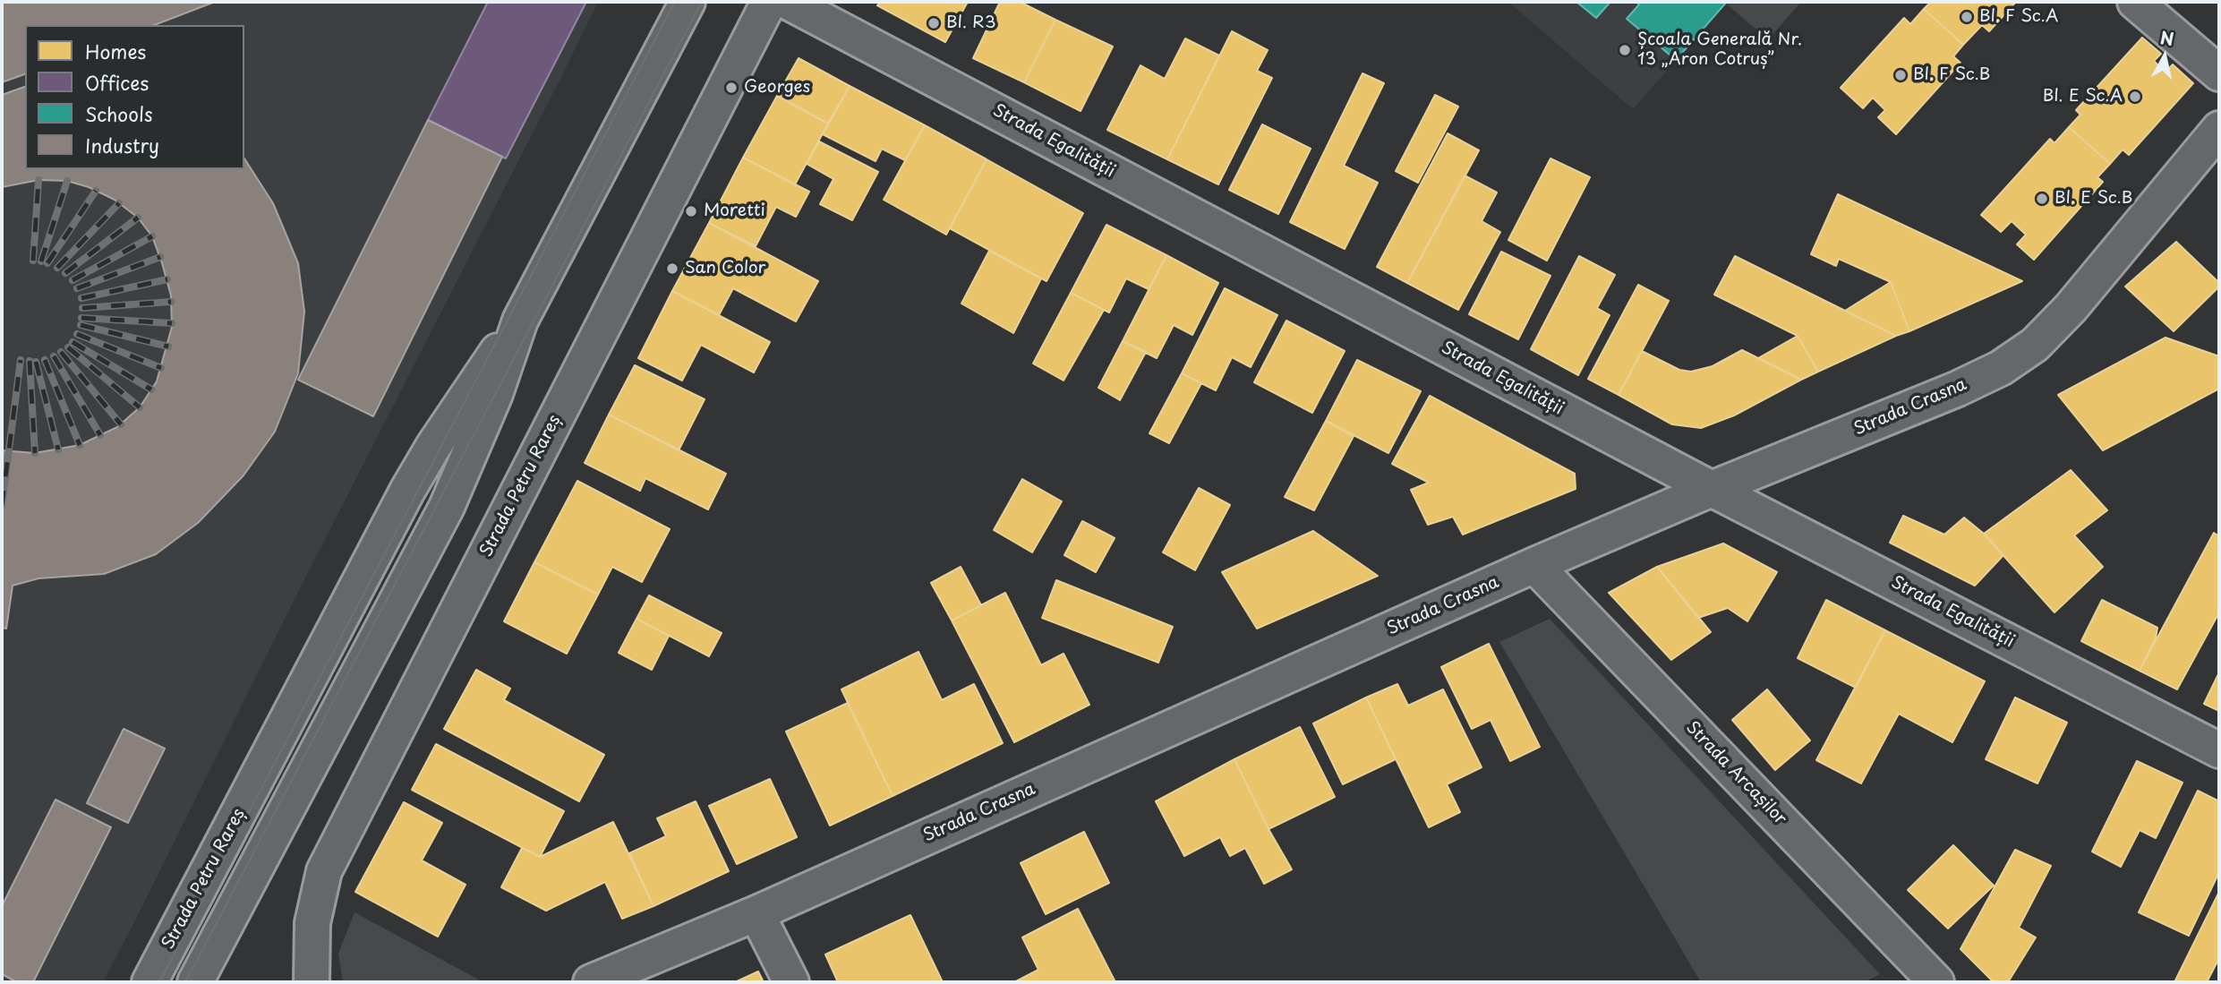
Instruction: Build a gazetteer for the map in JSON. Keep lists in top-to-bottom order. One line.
{"streets":{"street":["Strada Egalității","Strada Crasna","Strada Petru Rareș","Strada Arcașilor"]},"crossings":[["Strada Egalității","Strada Crasna"],["Strada Crasna","Strada Arcașilor"]],"places":["Bl. F Sc.A","Bl. R3","Școala Generală Nr. 13 „Aron Cotruș”","Bl. F Sc.B","Georges","Bl. E Sc.A","Bl. E Sc.B","Moretti","San Color"],"legend":["Homes","Offices","Schools","Industry"],"north":"top"}
